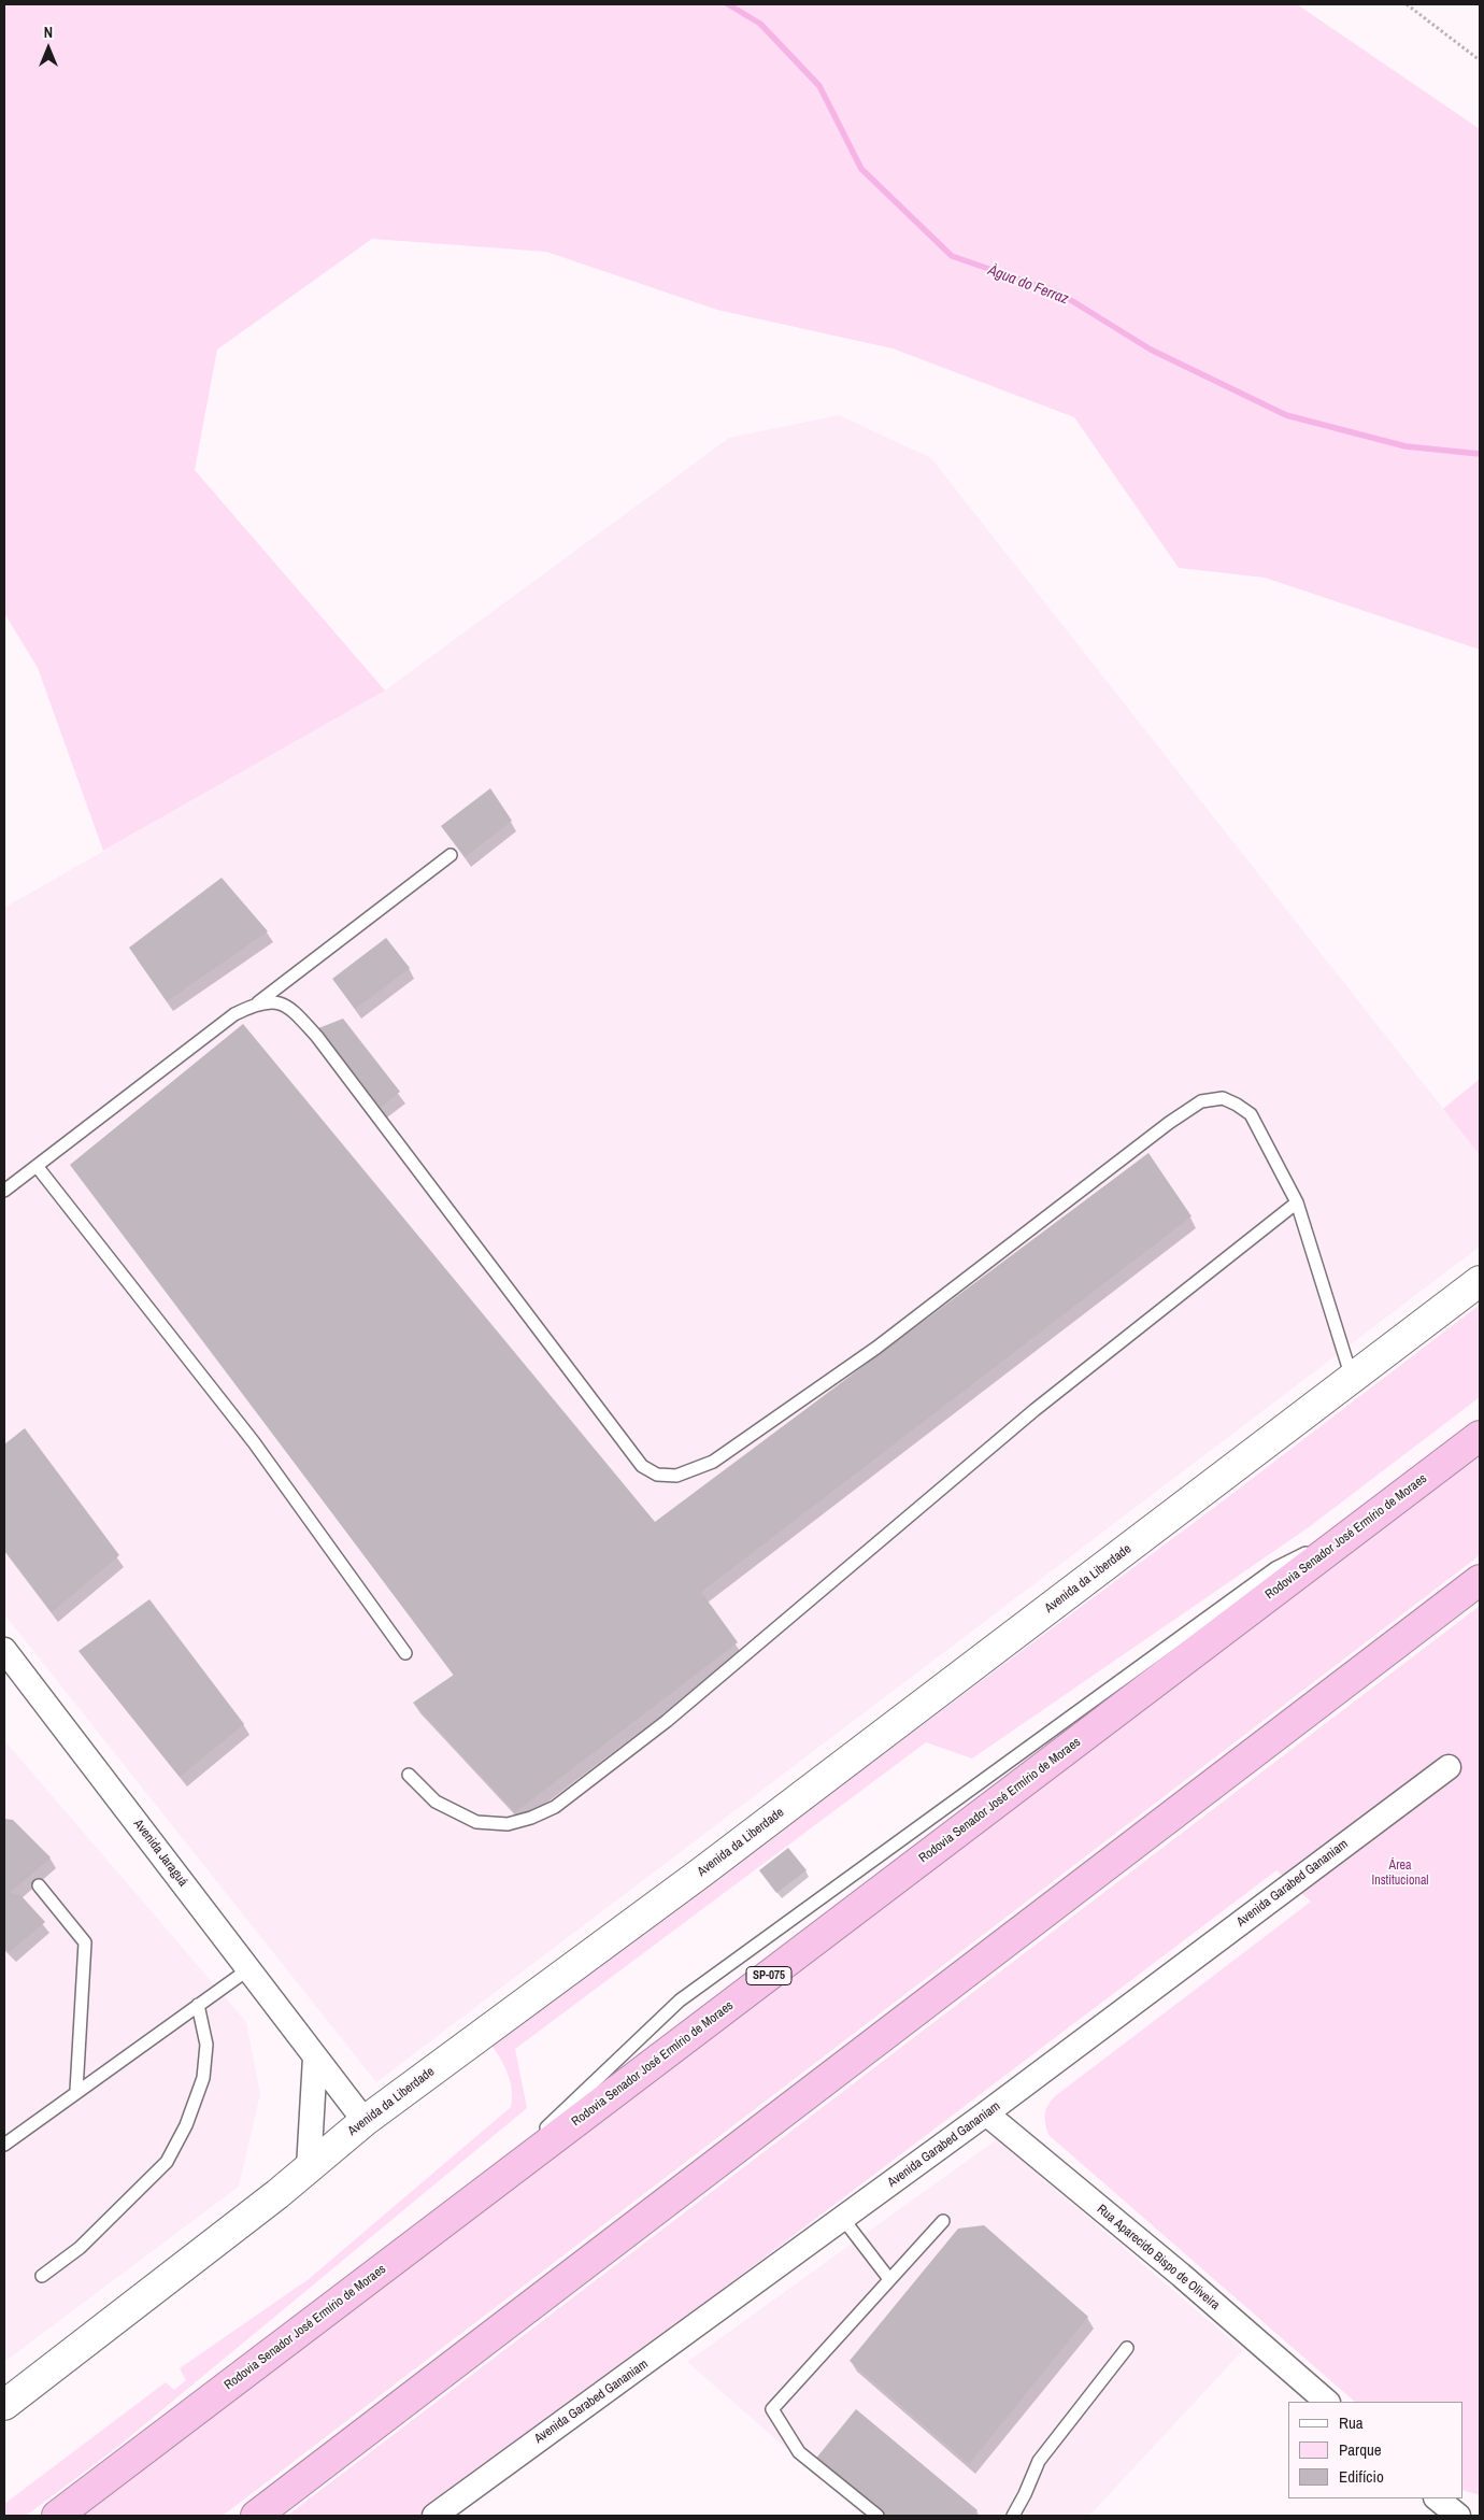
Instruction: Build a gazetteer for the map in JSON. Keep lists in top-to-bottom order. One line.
{"streets":{"highway":["Rodovia Senador José Ermírio de Moraes","SP-075"],"street":["Avenida da Liberdade","Avenida Jaraguá","Avenida Garabed Gananiam","Rua Aparecido Bispo de Oliveira"]},"crossings":[["Avenida da Liberdade","Avenida Jaraguá"],["Avenida Garabed Gananiam","Rua Aparecido Bispo de Oliveira"]],"water":["Àgua do Ferraz"],"parks":["Área Institucional"],"legend":["Rua","Parque","Edifício"],"north":"top"}
